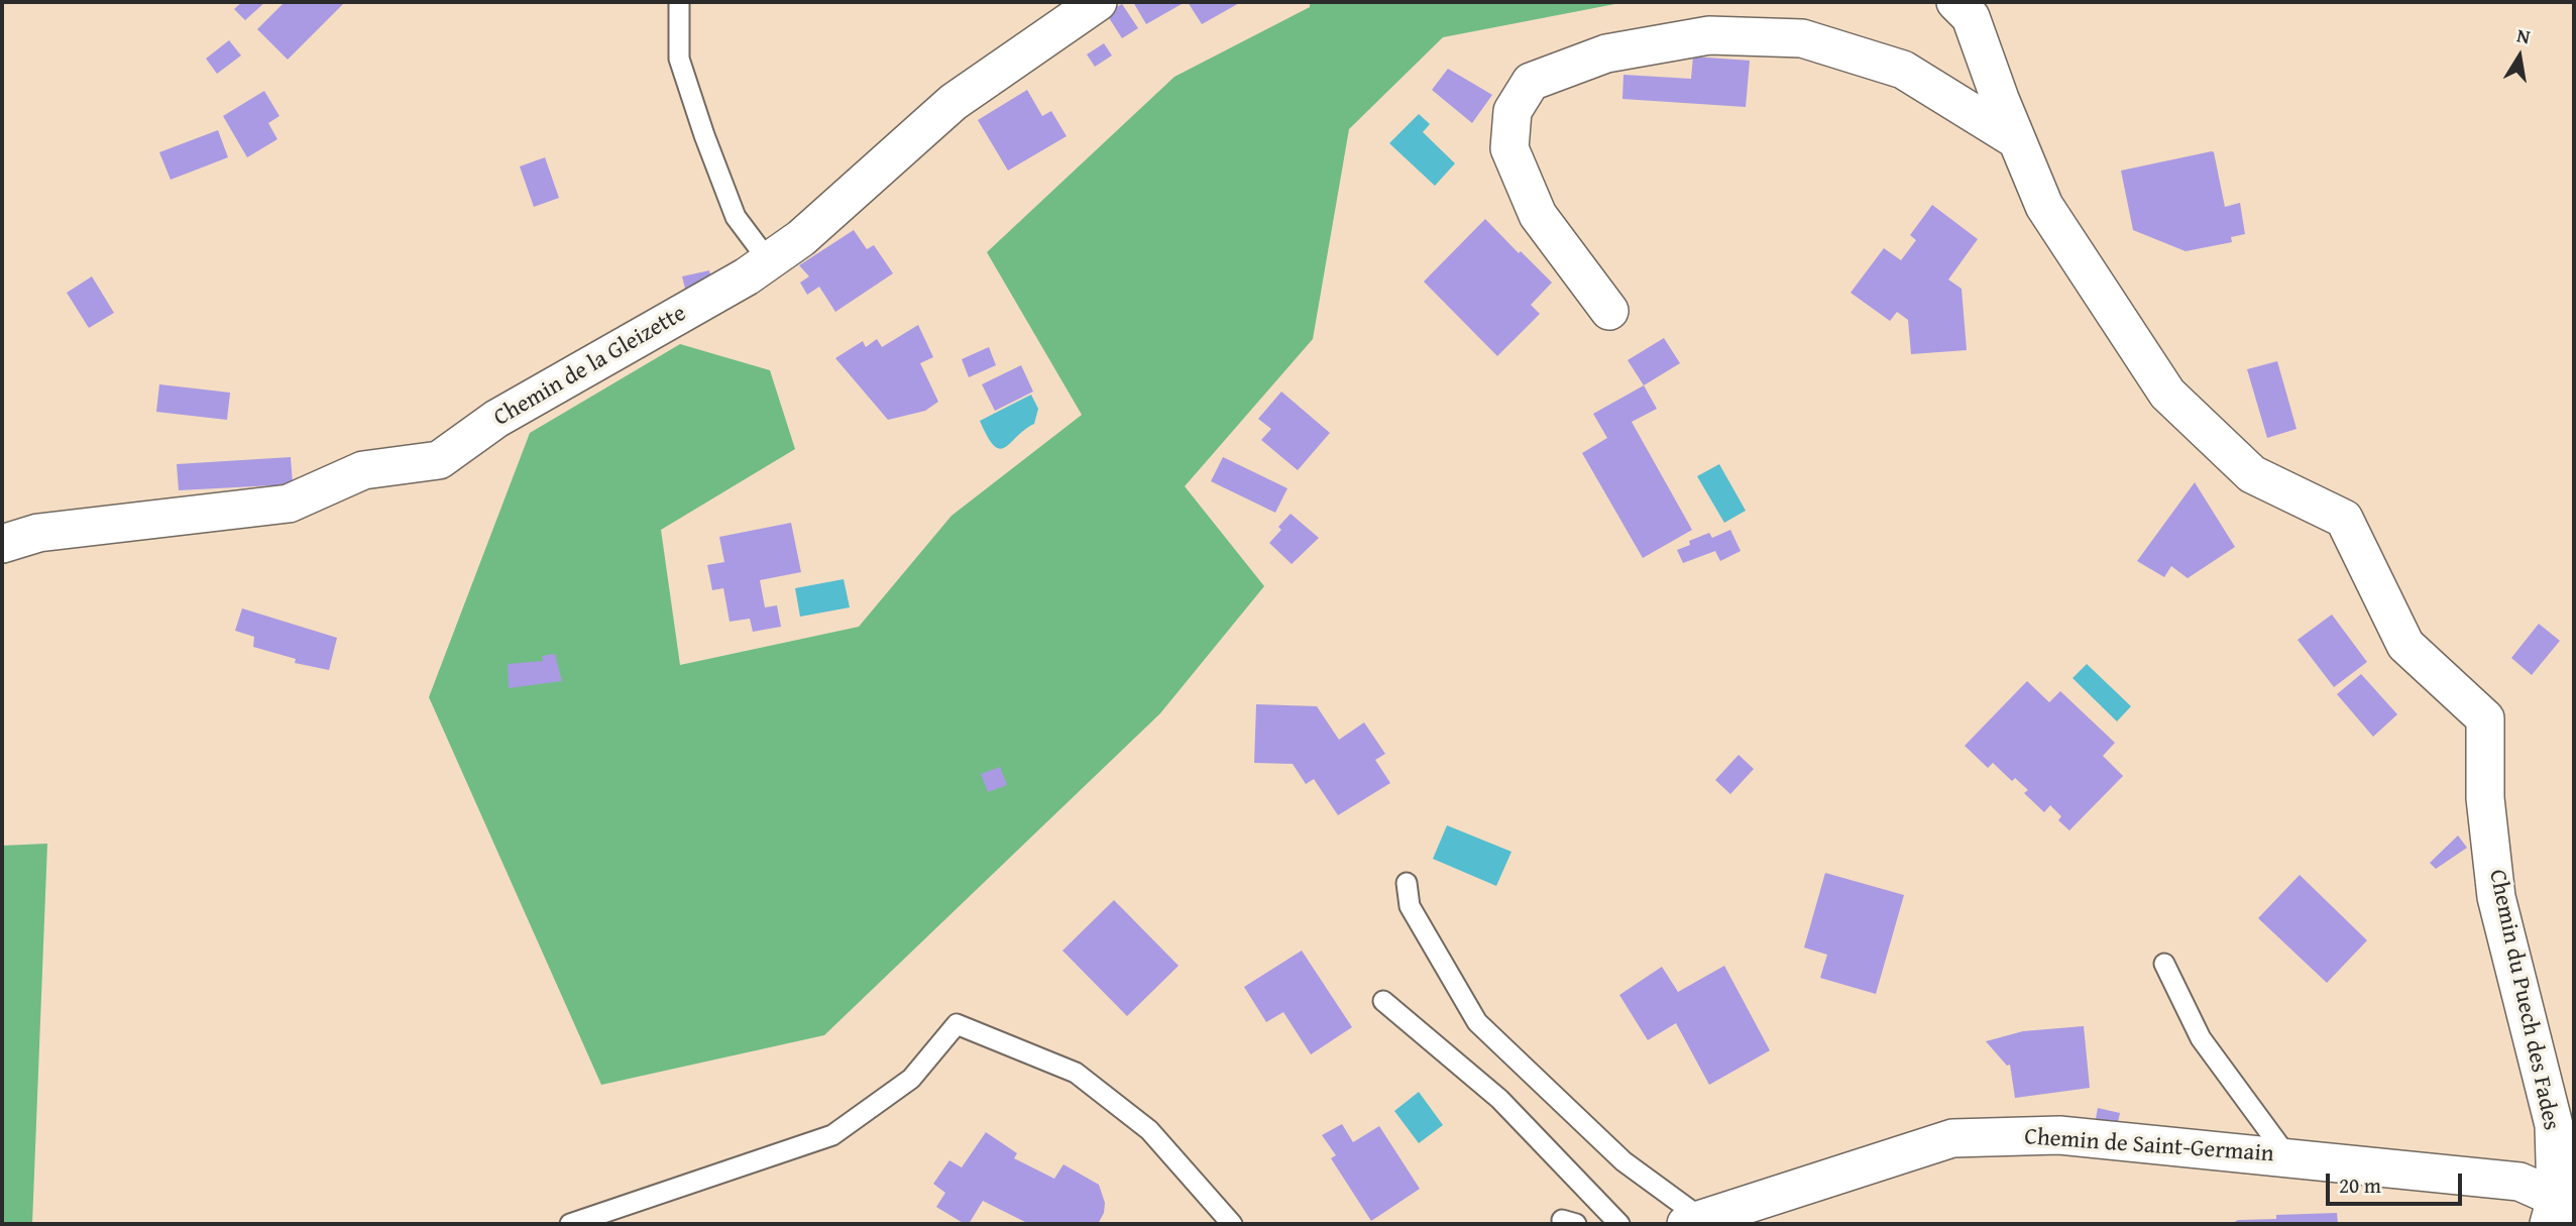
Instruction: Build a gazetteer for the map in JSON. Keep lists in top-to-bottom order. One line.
{"streets":{"street":["Chemin de la Gleizette","Chemin du Puech des Fades","Chemin de Saint-Germain"]},"crossings":[["Chemin du Puech des Fades","Chemin de Saint-Germain"]],"scale_bar":"20 m","north":"top"}
